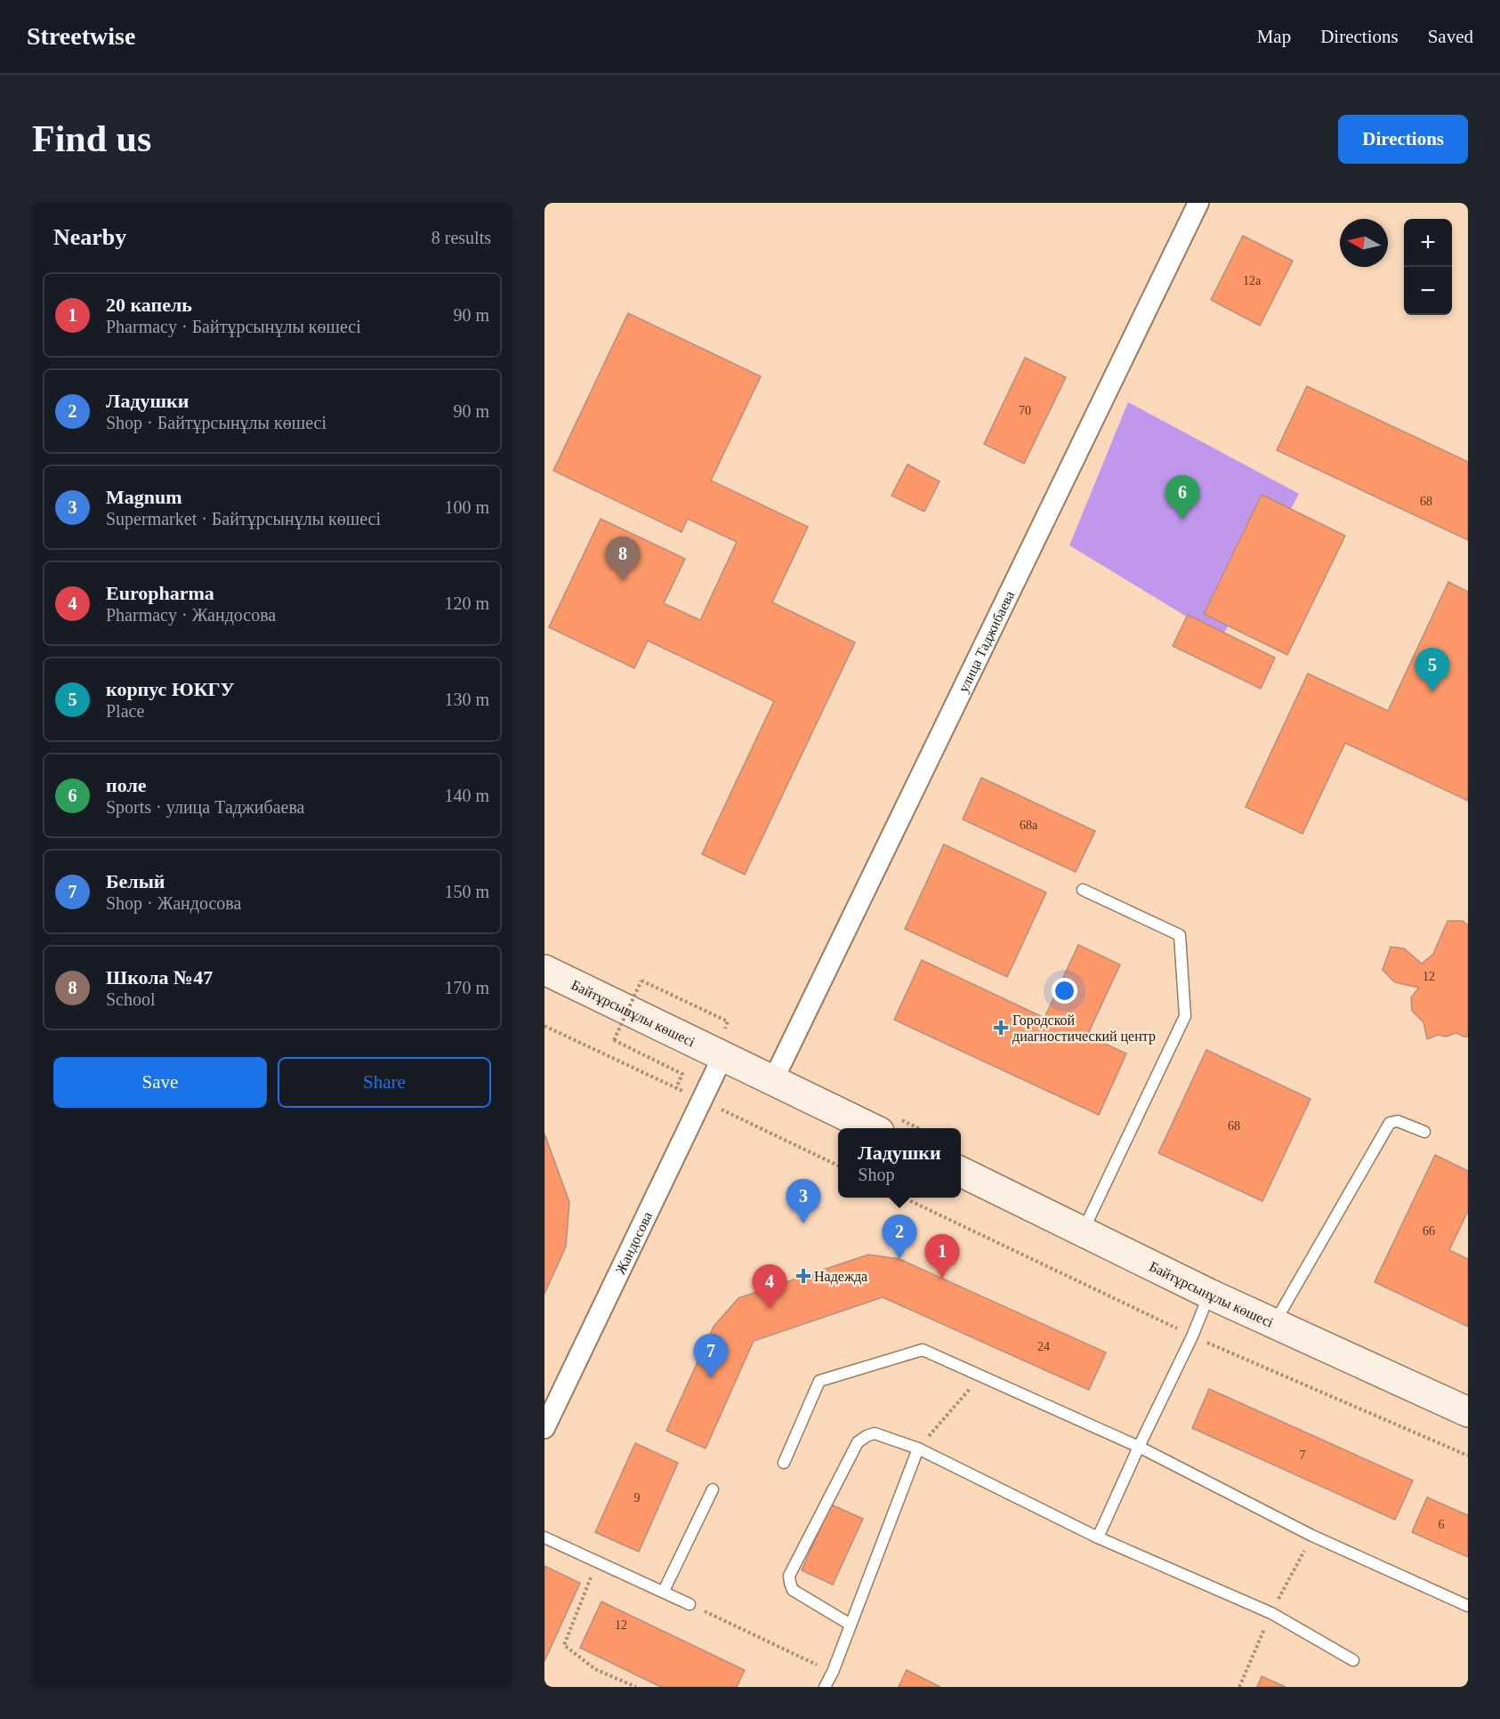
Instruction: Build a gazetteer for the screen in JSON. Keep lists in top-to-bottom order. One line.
{"streets":{"main road":["Байтұрсынұлы көшесі"],"street":["улица Таджибаева","Жандосова"]},"crossings":[["улица Таджибаева","Байтұрсынұлы көшесі"],["Байтұрсынұлы көшесі","Жандосова"]],"places":{"health":["Городской диагностический центр","Надежда"]},"house_numbers":["12а","70","68","68а","12","68","66","24","7","9","6","12"],"north":"left","page":{"header":"Streetwise","nav":["Map","Directions","Saved"],"buttons":["Directions",["Save","Share"]],"title":"Find us","heading":["Nearby","8 results"],"map_buttons":["+","−"],"list":[{"mark":"1","name":"20 капель","note":"Pharmacy · Байтұрсынұлы көшесі","value":"90 m"},{"mark":"2","name":"Ладушки","note":"Shop · Байтұрсынұлы көшесі","value":"90 m"},{"mark":"3","name":"Magnum","note":"Supermarket · Байтұрсынұлы көшесі","value":"100 m"},{"mark":"4","name":"Europharma","note":"Pharmacy · Жандосова","value":"120 m"},{"mark":"5","name":"корпус ЮКГУ","note":"Place","value":"130 m"},{"mark":"6","name":"поле","note":"Sports · улица Таджибаева","value":"140 m"},{"mark":"7","name":"Белый","note":"Shop · Жандосова","value":"150 m"},{"mark":"8","name":"Школа №47","note":"School","value":"170 m"}],"pins":["6","8","5","3","2","1","4","7"],"popup":["Ладушки","Shop"]}}
